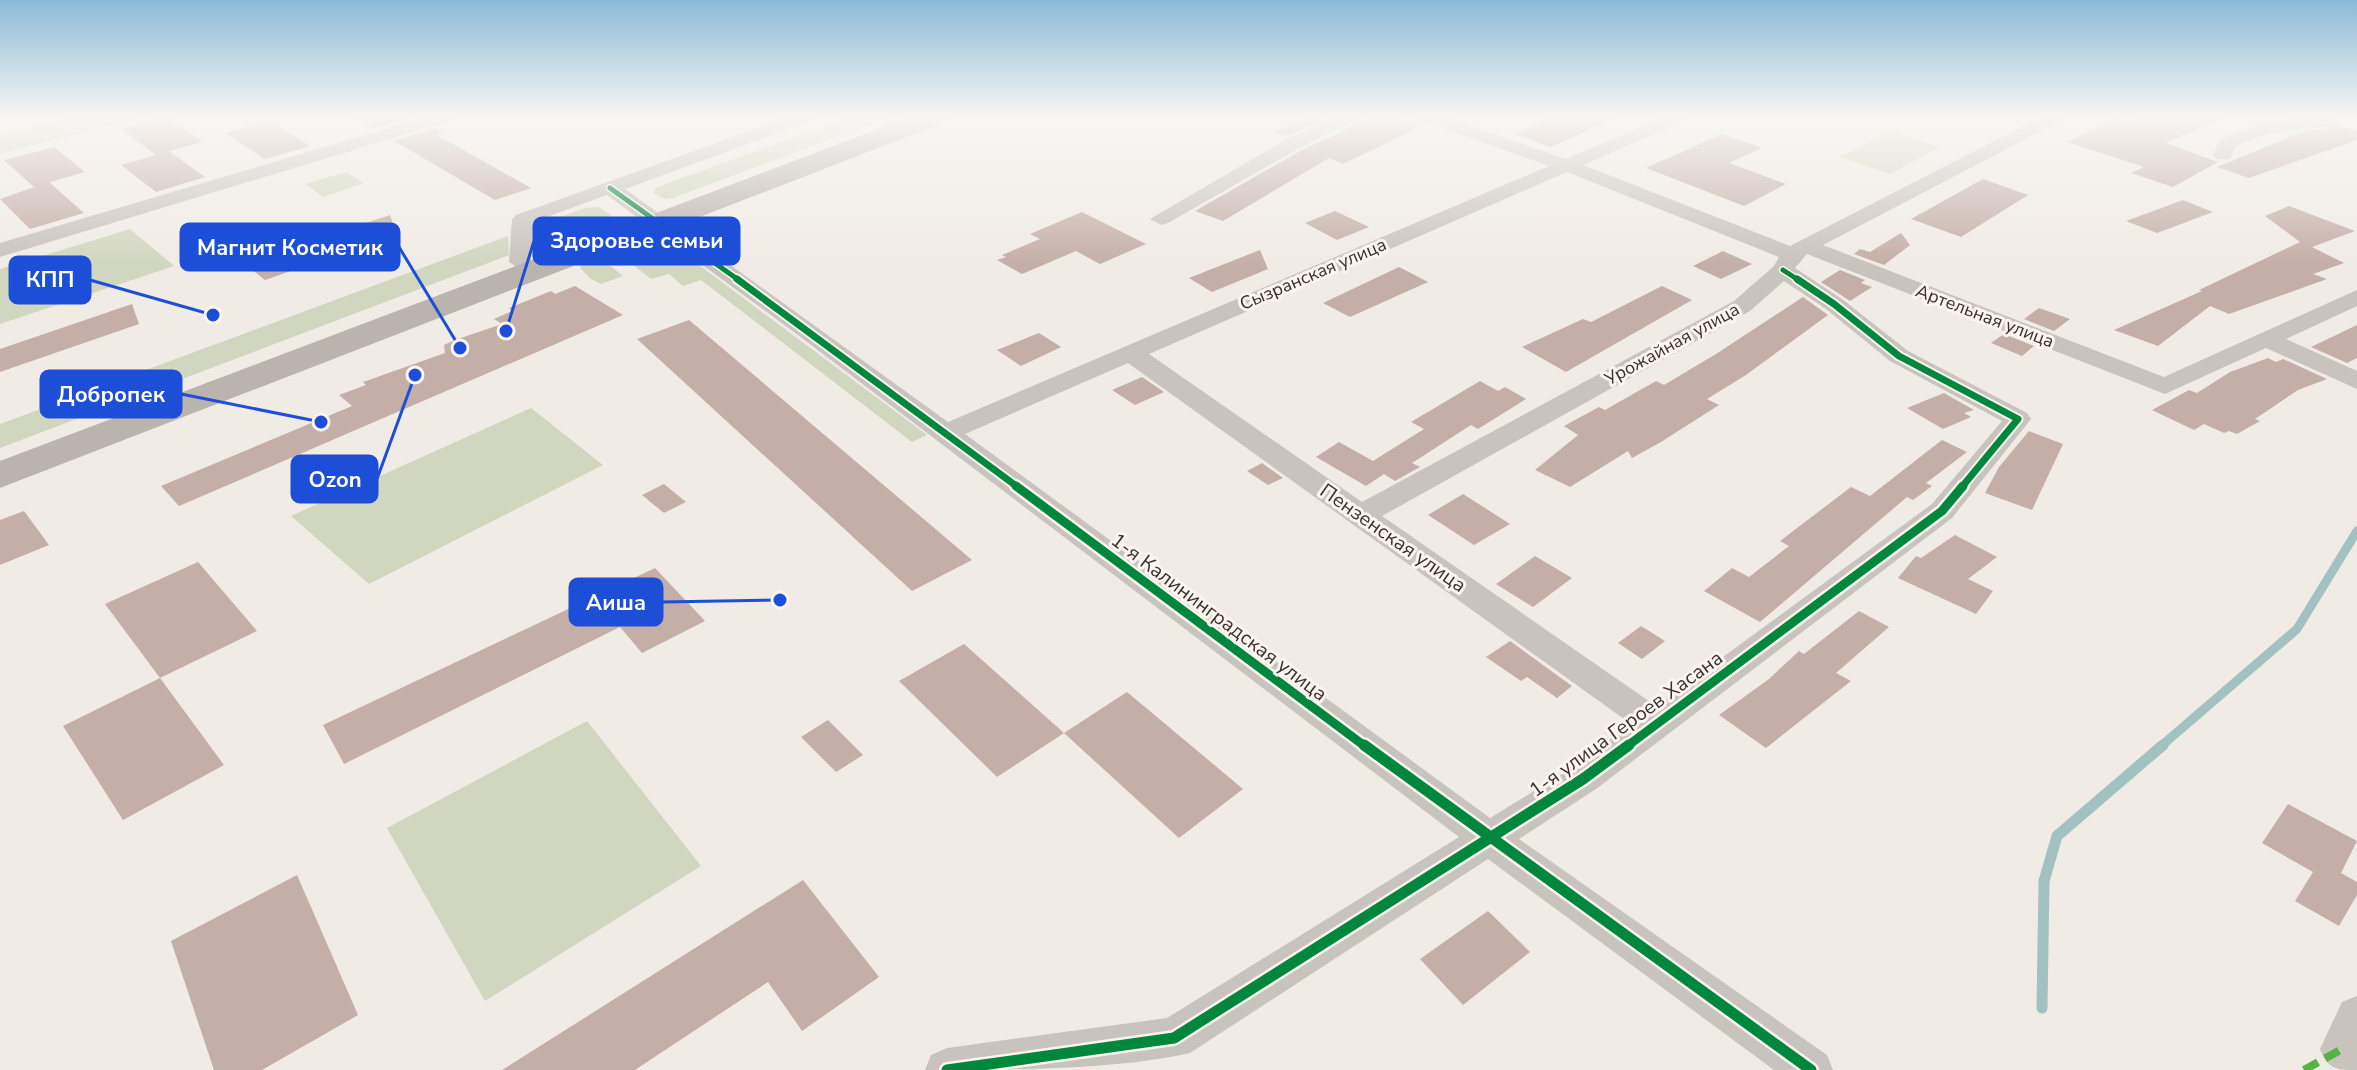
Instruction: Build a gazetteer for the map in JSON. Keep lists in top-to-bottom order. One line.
{"streets":{"street":["Сызранская улица","Артельная улица","Урожайная улица","Пензенская улица","1-я Калининградская улица","1-я улица Героев Хасана"]},"crossings":[["Сызранская улица","Артельная улица"],["Сызранская улица","Пензенская улица"],["Сызранская улица","1-я Калининградская улица"],["Артельная улица","Урожайная улица"],["Артельная улица","1-я улица Героев Хасана"],["Урожайная улица","Пензенская улица"],["Урожайная улица","1-я улица Героев Хасана"],["Пензенская улица","1-я улица Героев Хасана"],["1-я Калининградская улица","1-я улица Героев Хасана"]],"places":["КПП","Здоровье семьи","Магнит Косметик","Ozon","Добропек","Аиша"]}
